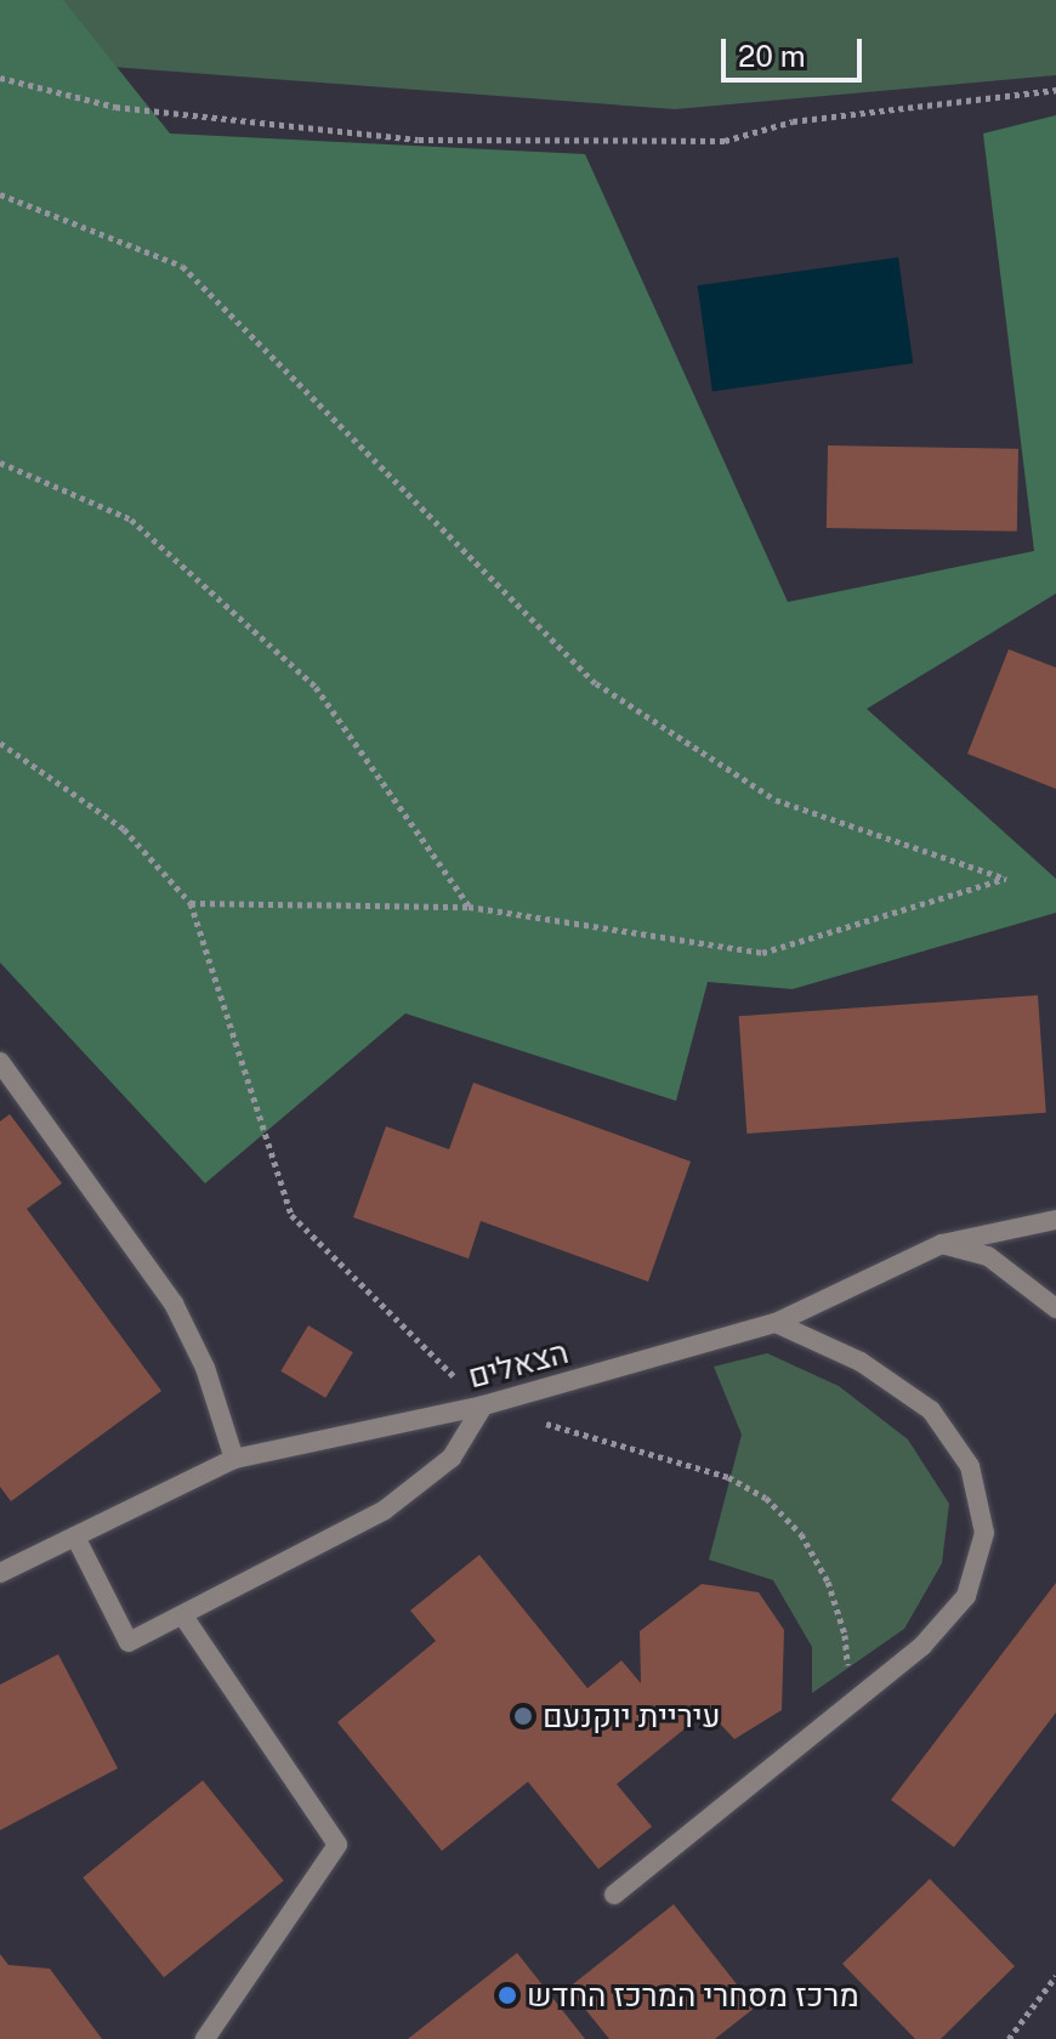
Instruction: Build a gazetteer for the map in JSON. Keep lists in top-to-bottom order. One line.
{"streets":{"street":["הצאלים"]},"places":["עיריית יוקנעם","מרכז מסחרי המרכז החדש"],"scale_bar":"20 m"}
